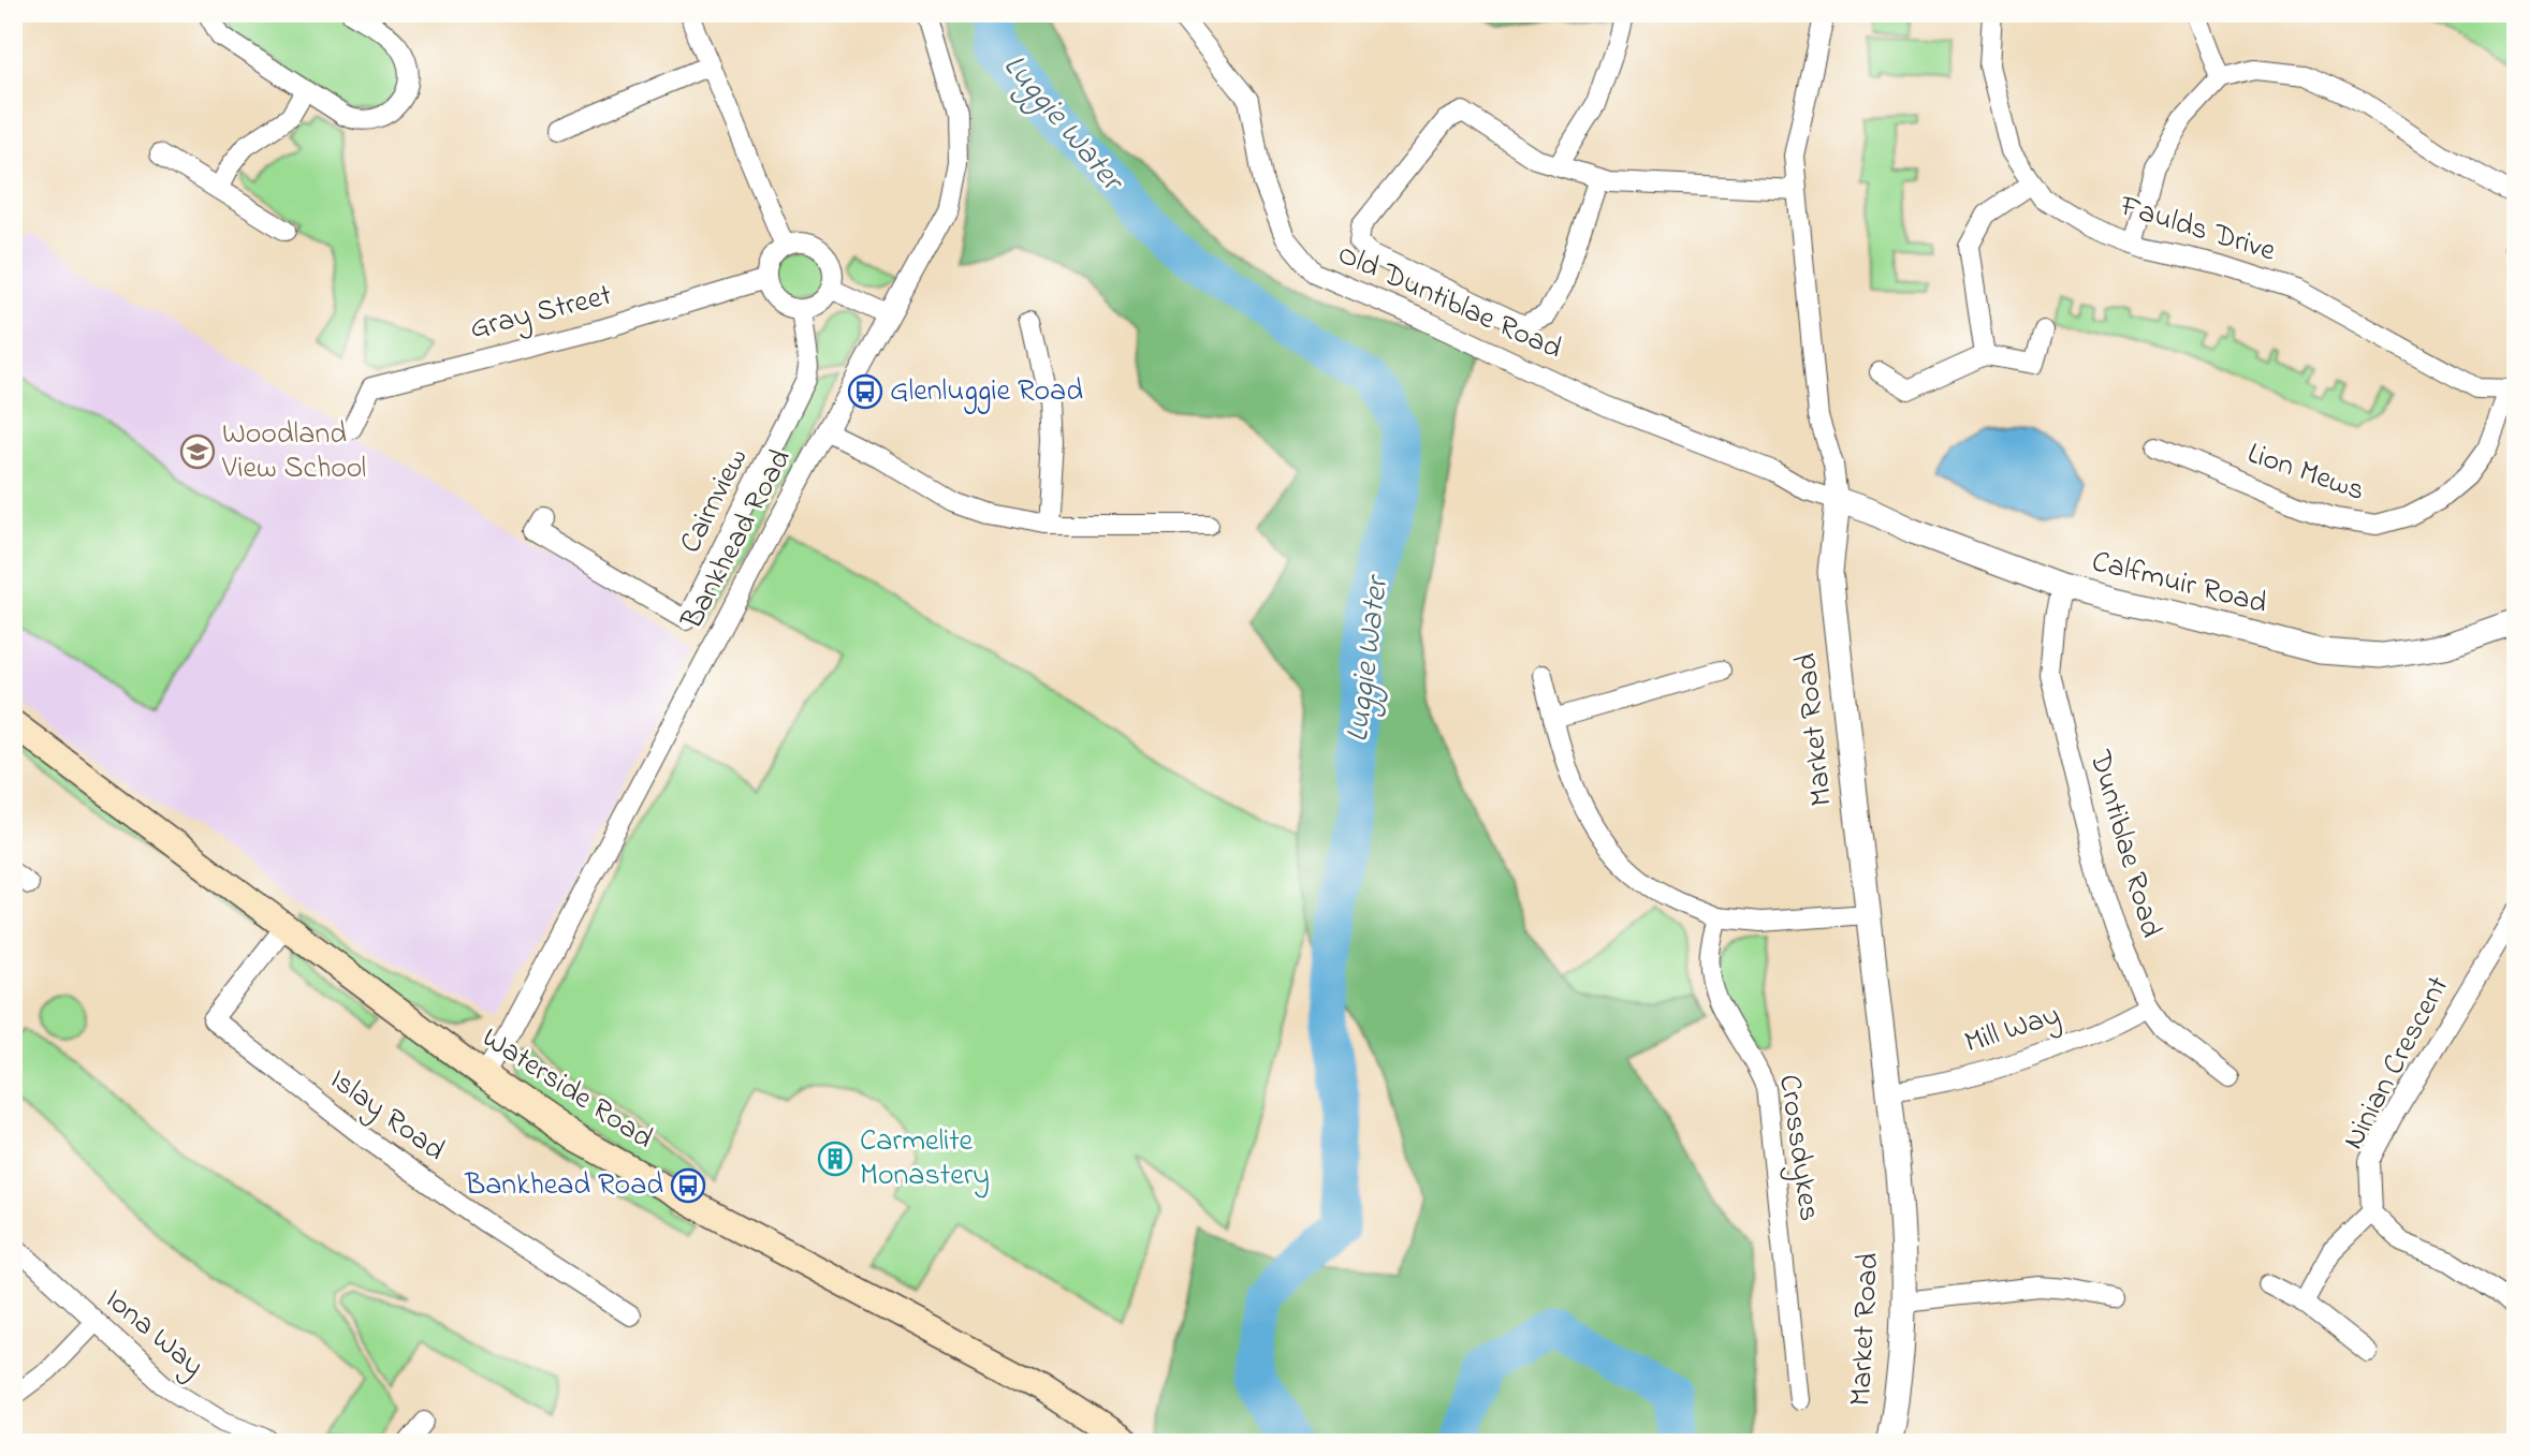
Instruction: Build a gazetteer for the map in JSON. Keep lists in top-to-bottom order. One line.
{"streets":{"main road":["Waterside Road"],"street":["Faulds Drive","Old Duntiblae Road","Gray Street","Lion Mews","Cairnview","Bankhead Road","Calfmuir Road","Market Road","Duntiblae Road","Mill Way","Ninian Crescent","Islay Road","Crossdykes","Iona Way"]},"crossings":[["Faulds Drive","Lion Mews"],["Old Duntiblae Road","Calfmuir Road"],["Old Duntiblae Road","Market Road"],["Gray Street","Cairnview"],["Bankhead Road","Waterside Road"],["Calfmuir Road","Market Road"],["Calfmuir Road","Duntiblae Road"],["Market Road","Mill Way"],["Duntiblae Road","Mill Way"],["Waterside Road","Islay Road"]],"water":["Luggie Water"],"places":{"bus stop":["Glenluggie Road","Bankhead Road"],"school or university":["Woodland View School"],"building":["Carmelite Monastery"]}}
